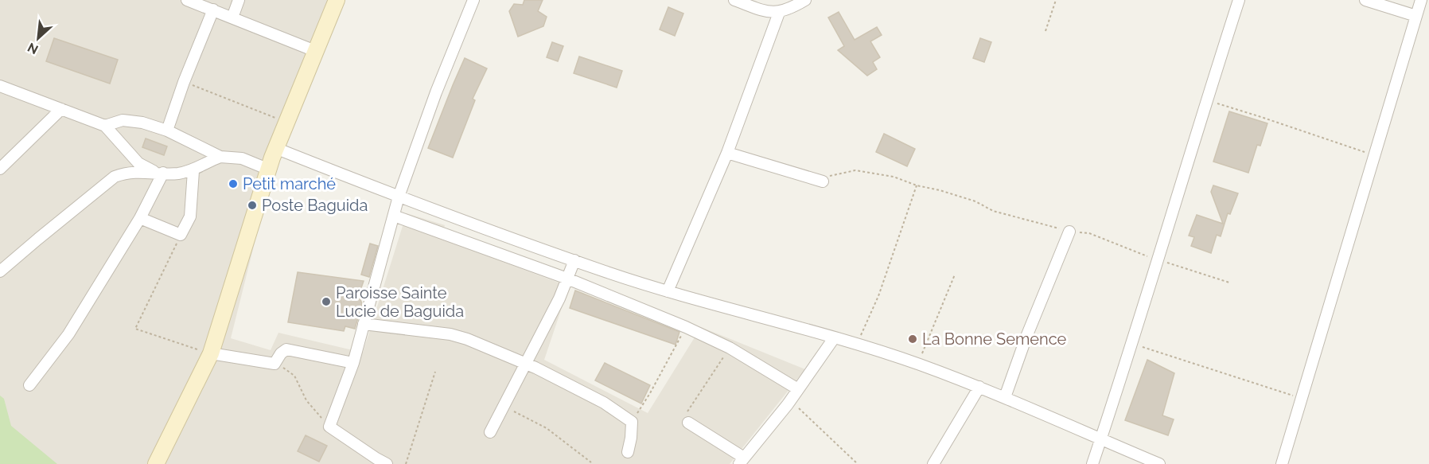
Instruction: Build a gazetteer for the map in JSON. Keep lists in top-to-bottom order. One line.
{"places":["Petit marché","Poste Baguida","Paroisse Sainte Lucie de Baguida","La Bonne Semence"],"north":"bottom left"}
